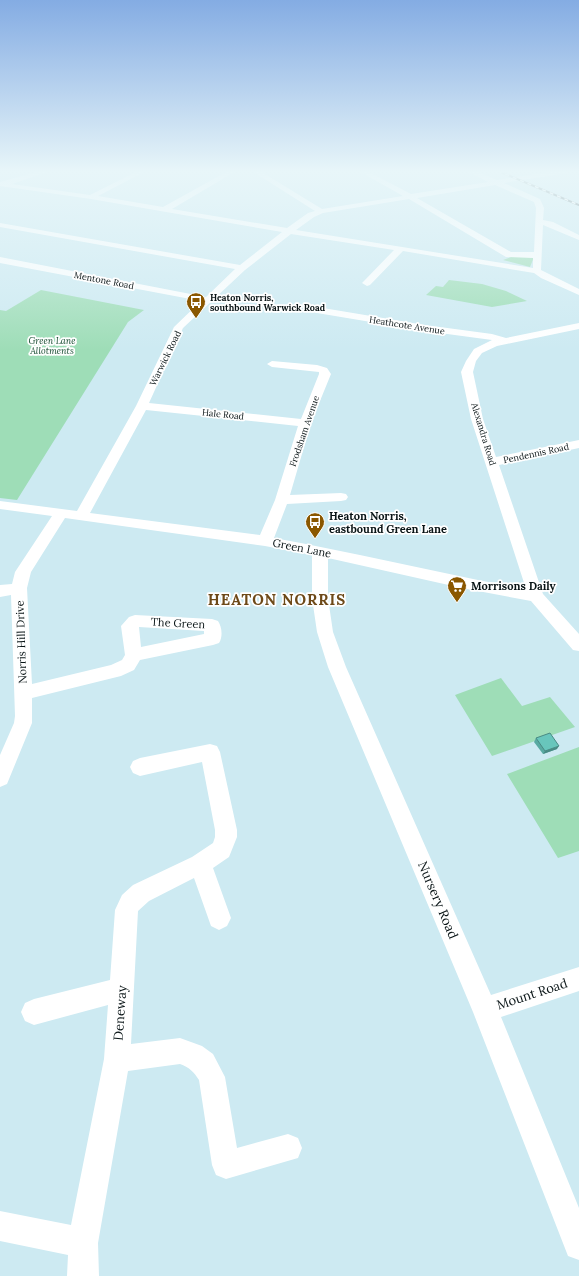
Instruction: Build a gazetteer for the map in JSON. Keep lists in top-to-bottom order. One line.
{"streets":{"street":["Mentone Road","Heathcote Avenue","Warwick Road","Hale Road","Frodsham Avenue","Alexandra Road","Pendennis Road","Green Lane","Norris Hill Drive","Nursery Road","Mount Road","Deneway"]},"crossings":[["Mentone Road","Warwick Road"],["Heathcote Avenue","Alexandra Road"],["Warwick Road","Hale Road"],["Warwick Road","Green Lane"],["Hale Road","Frodsham Avenue"],["Frodsham Avenue","Green Lane"],["Alexandra Road","Pendennis Road"],["Alexandra Road","Green Lane"],["Green Lane","Norris Hill Drive"],["Green Lane","Nursery Road"],["Nursery Road","Mount Road"]],"districts":["HEATON NORRIS"],"parks":["Green Lane Allotments"],"places":{"bus stop":["Heaton Norris, southbound Warwick Road","Heaton Norris, eastbound Green Lane"],"supermarket":["Morrisons Daily"]}}
